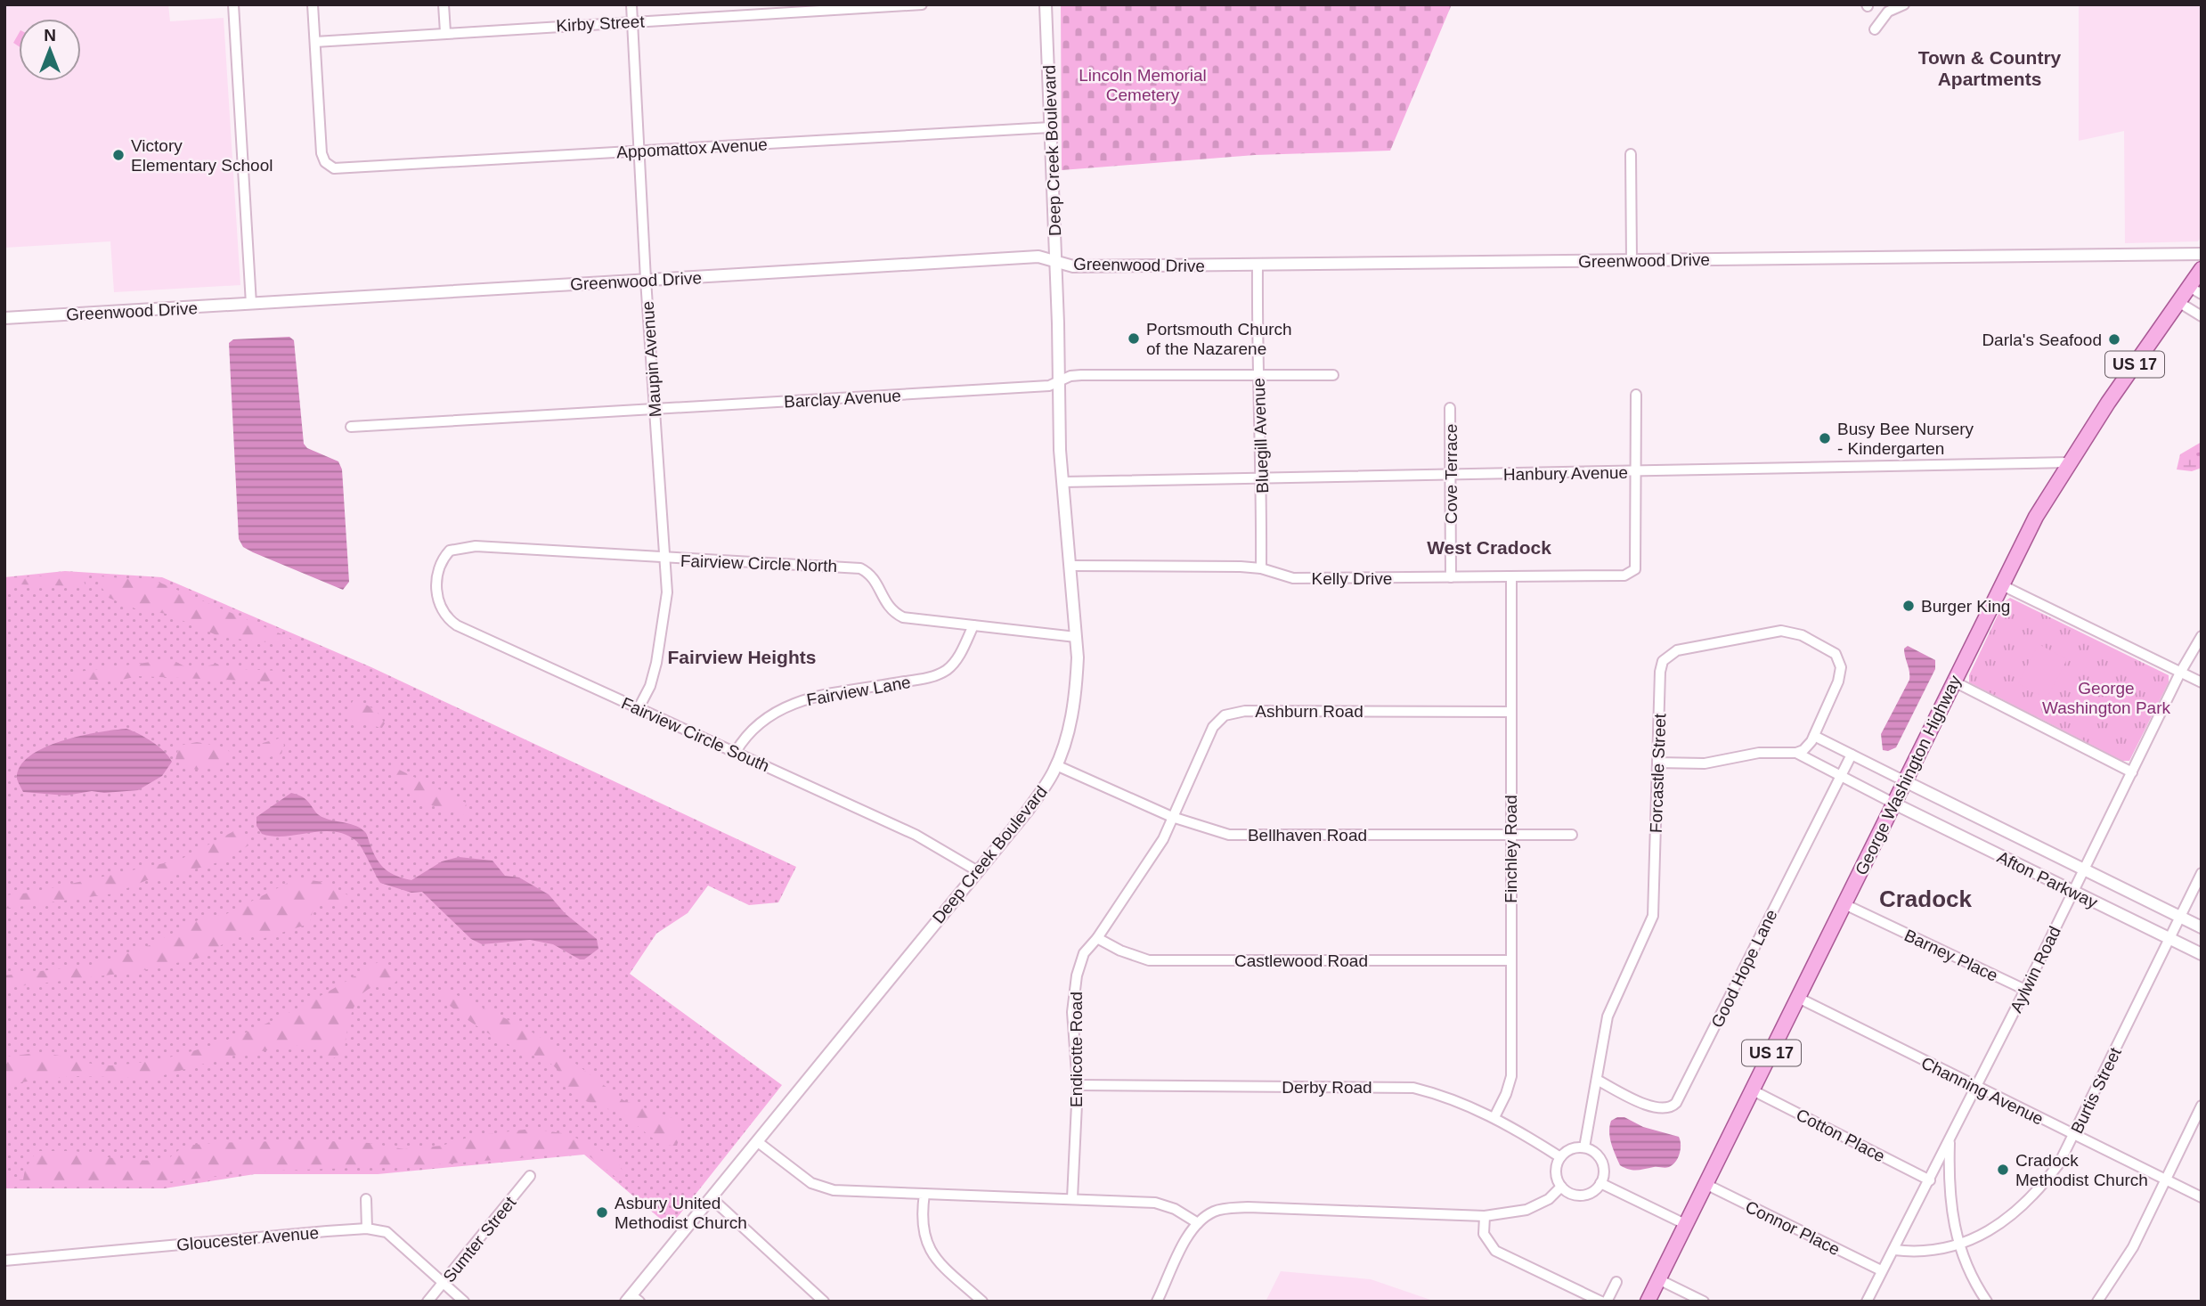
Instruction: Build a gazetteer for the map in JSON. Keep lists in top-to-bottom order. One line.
{"streets":{"main road":["US 17","George Washington Highway"],"street":["Kirby Street","Appomattox Avenue","Deep Creek Boulevard","Greenwood Drive","Maupin Avenue","Barclay Avenue","Bluegill Avenue","Hanbury Avenue","Cove Terrace","Fairview Circle North","Kelly Drive","Fairview Lane","Ashburn Road","Fairview Circle South","Forcastle Street","Bellhaven Road","Finchley Road","Afton Parkway","Barney Place","Castlewood Road","Good Hope Lane","Aylwin Road","Endicotte Road","Derby Road","Channing Avenue","Burtis Street","Cotton Place","Connor Place","Gloucester Avenue","Sumter Street"]},"crossings":[["Kirby Street","Appomattox Avenue"],["Kirby Street","Maupin Avenue"],["Appomattox Avenue","Deep Creek Boulevard"],["Appomattox Avenue","Maupin Avenue"],["Deep Creek Boulevard","Greenwood Drive"],["Deep Creek Boulevard","Barclay Avenue"],["Deep Creek Boulevard","Hanbury Avenue"],["Deep Creek Boulevard","Fairview Circle North"],["Deep Creek Boulevard","Kelly Drive"],["Deep Creek Boulevard","Fairview Circle South"],["Deep Creek Boulevard","Bellhaven Road"],["Greenwood Drive","Maupin Avenue"],["Greenwood Drive","Bluegill Avenue"],["Maupin Avenue","Barclay Avenue"],["Maupin Avenue","Fairview Circle North"],["Maupin Avenue","Fairview Circle South"],["Barclay Avenue","Bluegill Avenue"],["Bluegill Avenue","Hanbury Avenue"],["Bluegill Avenue","Kelly Drive"],["Hanbury Avenue","Cove Terrace"],["Hanbury Avenue","Kelly Drive"],["Hanbury Avenue","George Washington Highway"],["Cove Terrace","Kelly Drive"],["Fairview Circle North","Fairview Lane"],["Fairview Circle North","Fairview Circle South"],["Kelly Drive","Finchley Road"],["Fairview Lane","Fairview Circle South"],["Ashburn Road","Bellhaven Road"],["Ashburn Road","Finchley Road"],["Ashburn Road","Endicotte Road"],["Forcastle Street","Good Hope Lane"],["Forcastle Street","Derby Road"],["George Washington Highway","Afton Parkway"],["George Washington Highway","Barney Place"],["George Washington Highway","Channing Avenue"],["George Washington Highway","Cotton Place"],["George Washington Highway","Connor Place"],["Bellhaven Road","Finchley Road"],["Bellhaven Road","Endicotte Road"],["Finchley Road","Castlewood Road"],["Finchley Road","Derby Road"],["Afton Parkway","Aylwin Road"],["Afton Parkway","Burtis Street"],["Barney Place","Aylwin Road"],["Castlewood Road","Endicotte Road"],["Aylwin Road","Channing Avenue"],["Aylwin Road","Burtis Street"],["Aylwin Road","Cotton Place"],["Aylwin Road","Connor Place"],["Endicotte Road","Derby Road"],["Channing Avenue","Burtis Street"],["Gloucester Avenue","Sumter Street"]],"districts":["Town & Country Apartments","West Cradock","Fairview Heights","Cradock"],"parks":["Lincoln Memorial Cemetery","George Washington Park"],"places":["Victory Elementary School","Portsmouth Church of the Nazarene","Darla's Seafood","Busy Bee Nursery - Kindergarten","Burger King","Cradock Methodist Church","Asbury United Methodist Church"],"north":"top"}
